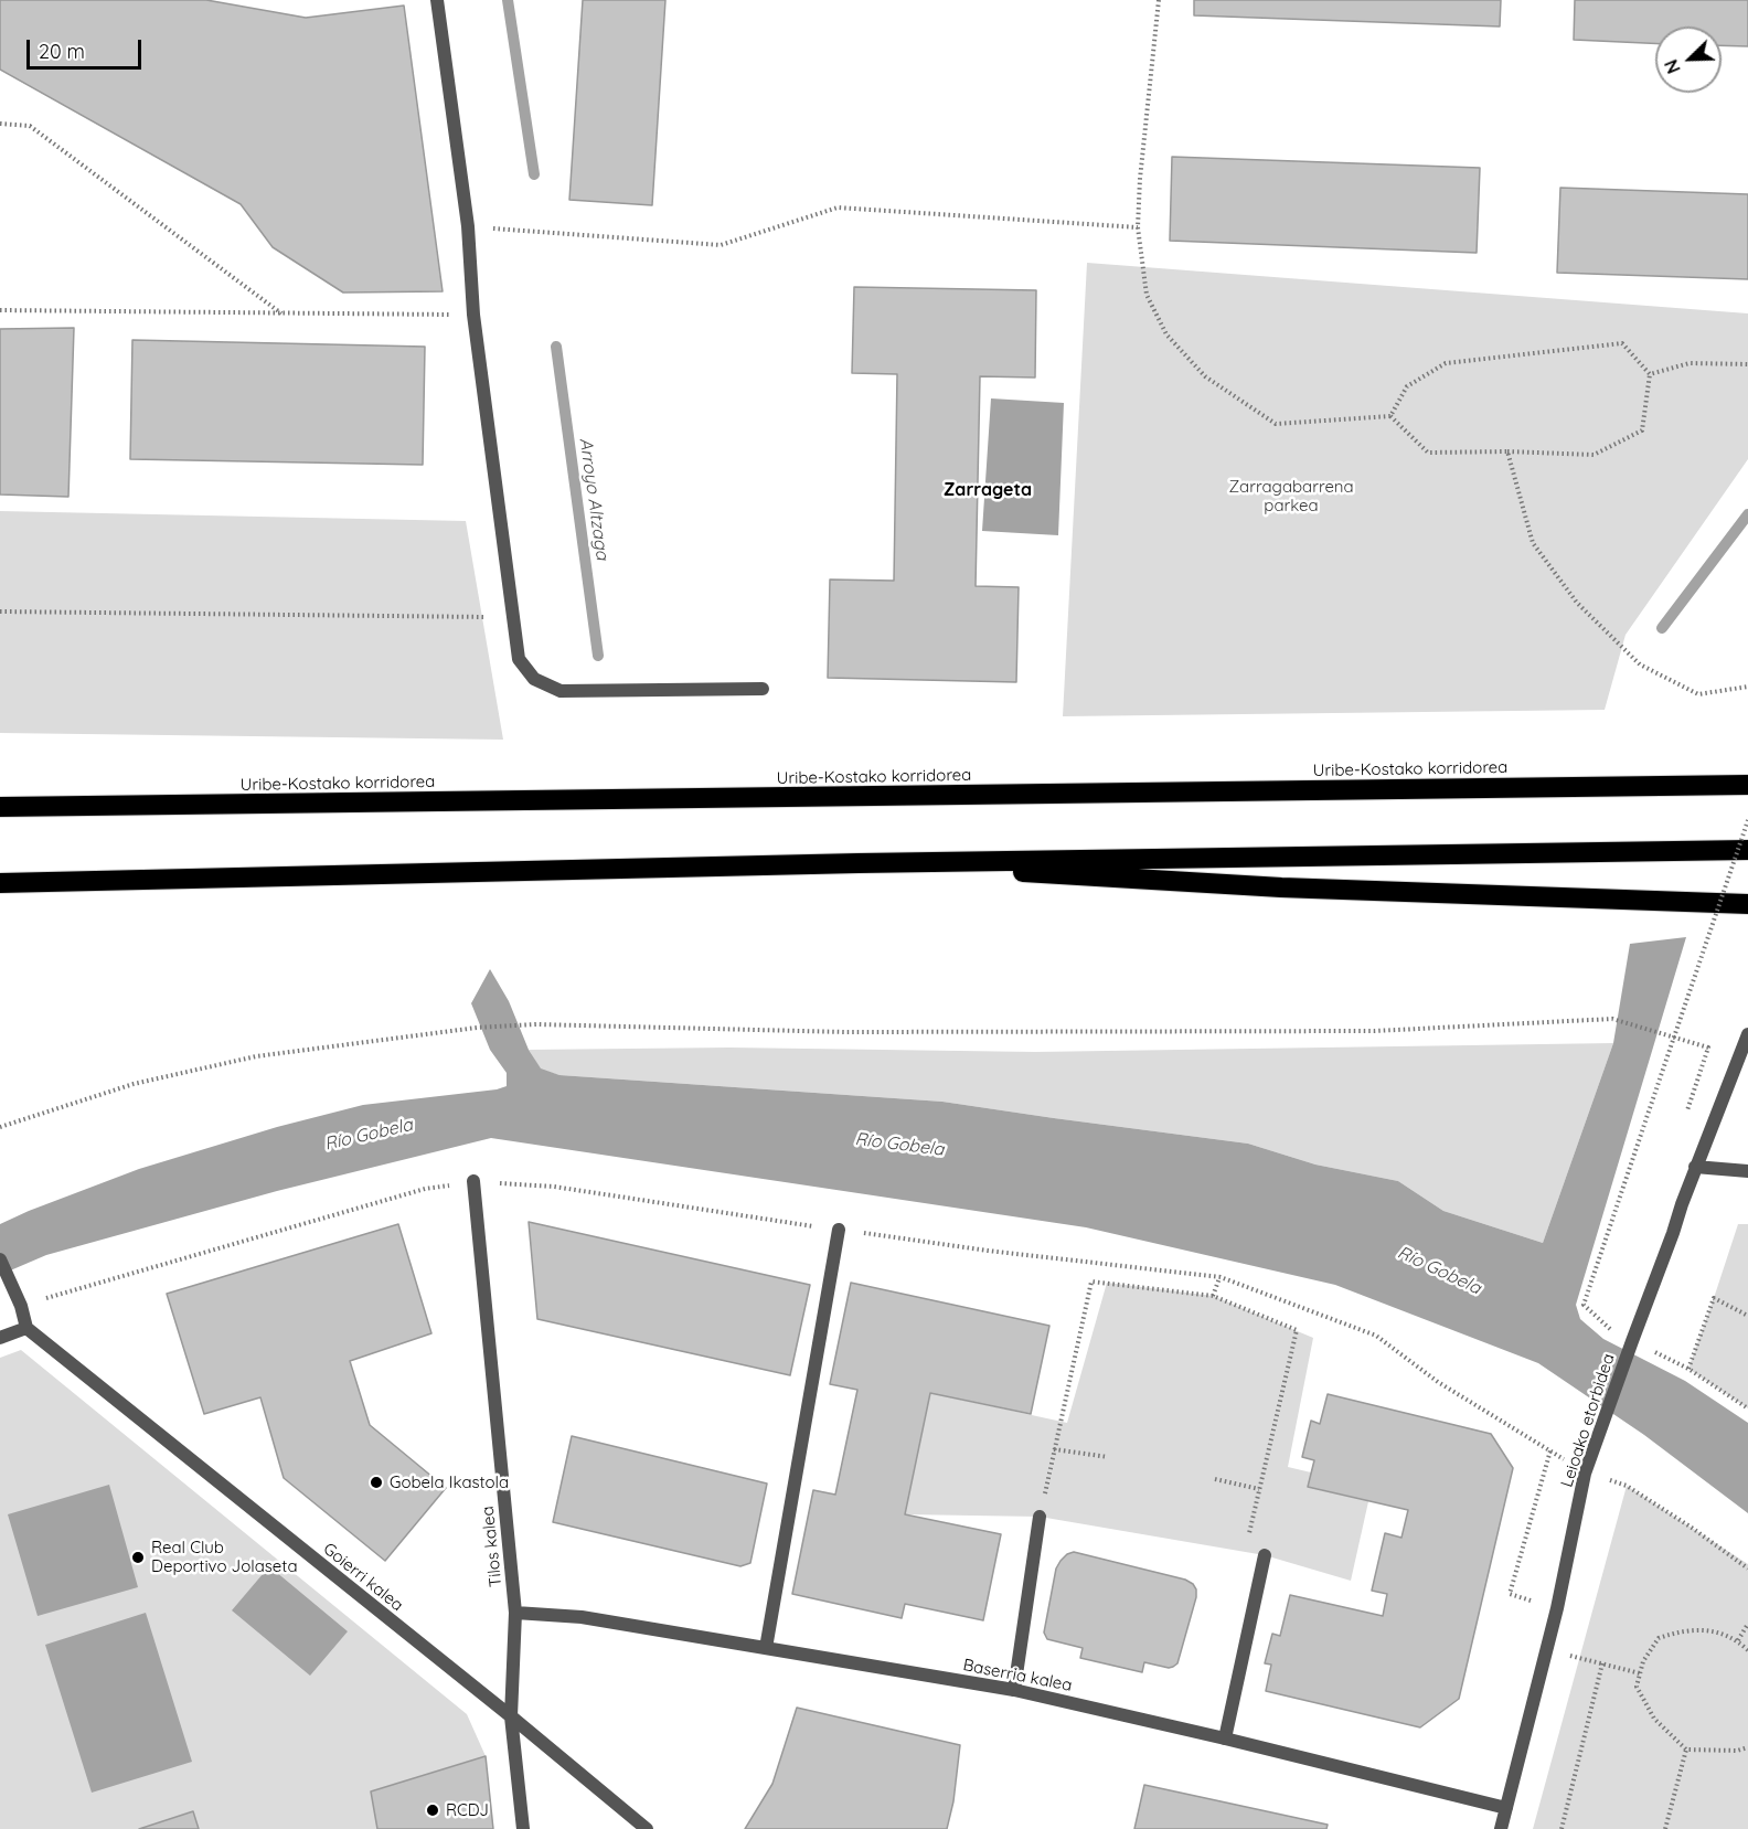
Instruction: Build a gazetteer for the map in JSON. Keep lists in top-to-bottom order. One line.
{"streets":{"highway":["Uribe-Kostako korridorea"],"street":["Leioako etorbidea","Tilos kalea","Goierri kalea","Baserria kalea"]},"crossings":[["Leioako etorbidea","Baserria kalea"],["Tilos kalea","Goierri kalea"],["Tilos kalea","Baserria kalea"]],"districts":["Zarrageta"],"water":["Arroyo Altzaga","Río Gobela"],"parks":["Zarragabarrena parkea"],"places":["Gobela Ikastola","Real Club Deportivo Jolaseta","RCDJ"],"scale_bar":"20 m","north":"bottom left"}
